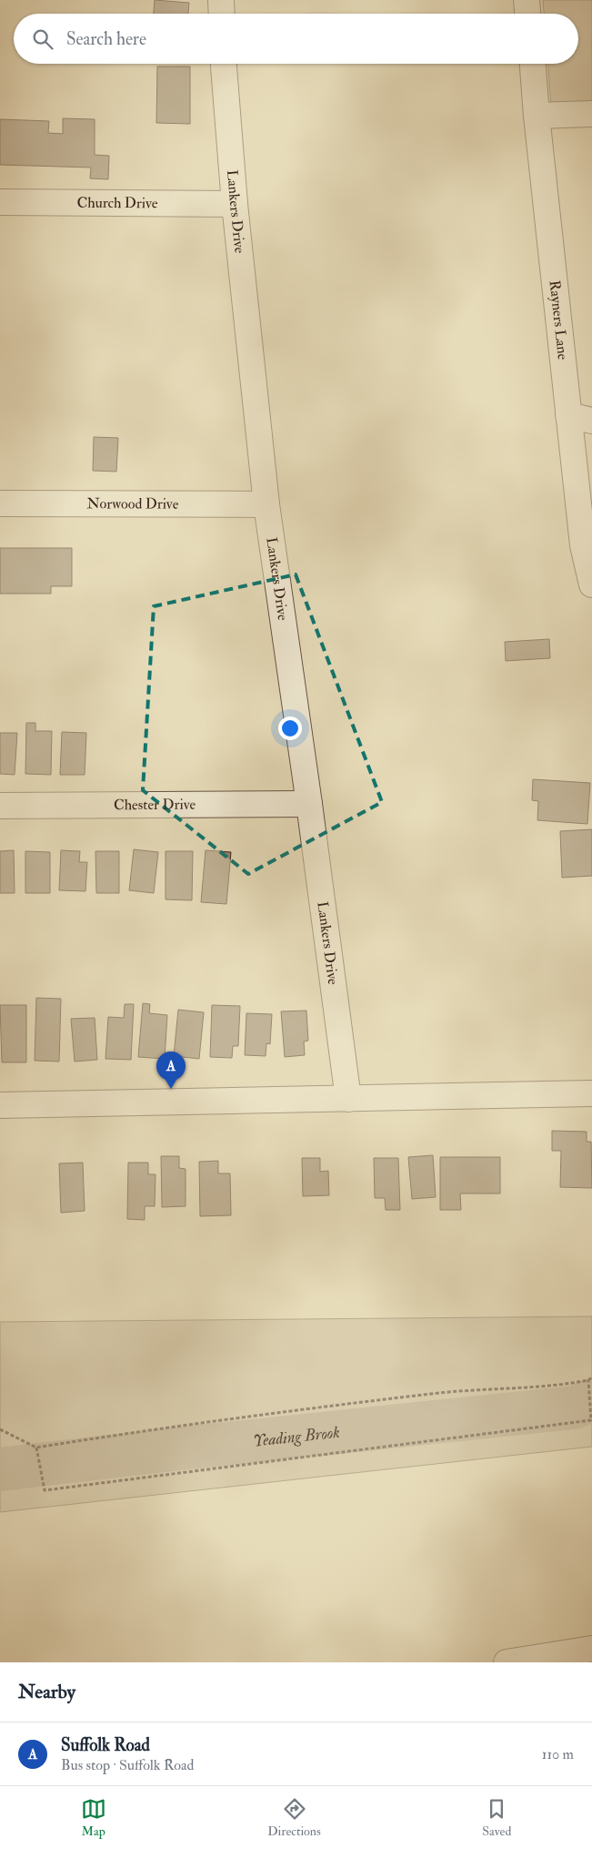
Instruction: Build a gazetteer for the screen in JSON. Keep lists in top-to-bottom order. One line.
{"streets":{"street":["Church Drive","Lankers Drive","Rayners Lane","Norwood Drive","Chester Drive"]},"crossings":[["Church Drive","Lankers Drive"],["Lankers Drive","Norwood Drive"],["Lankers Drive","Chester Drive"]],"water":["Yeading Brook"],"page":{"search":"Search here","pins":"A","heading":"Nearby","list":[{"mark":"A","name":"Suffolk Road","note":"Bus stop · Suffolk Road","value":"110 m"}],"nav":["Map","Directions","Saved"]}}
